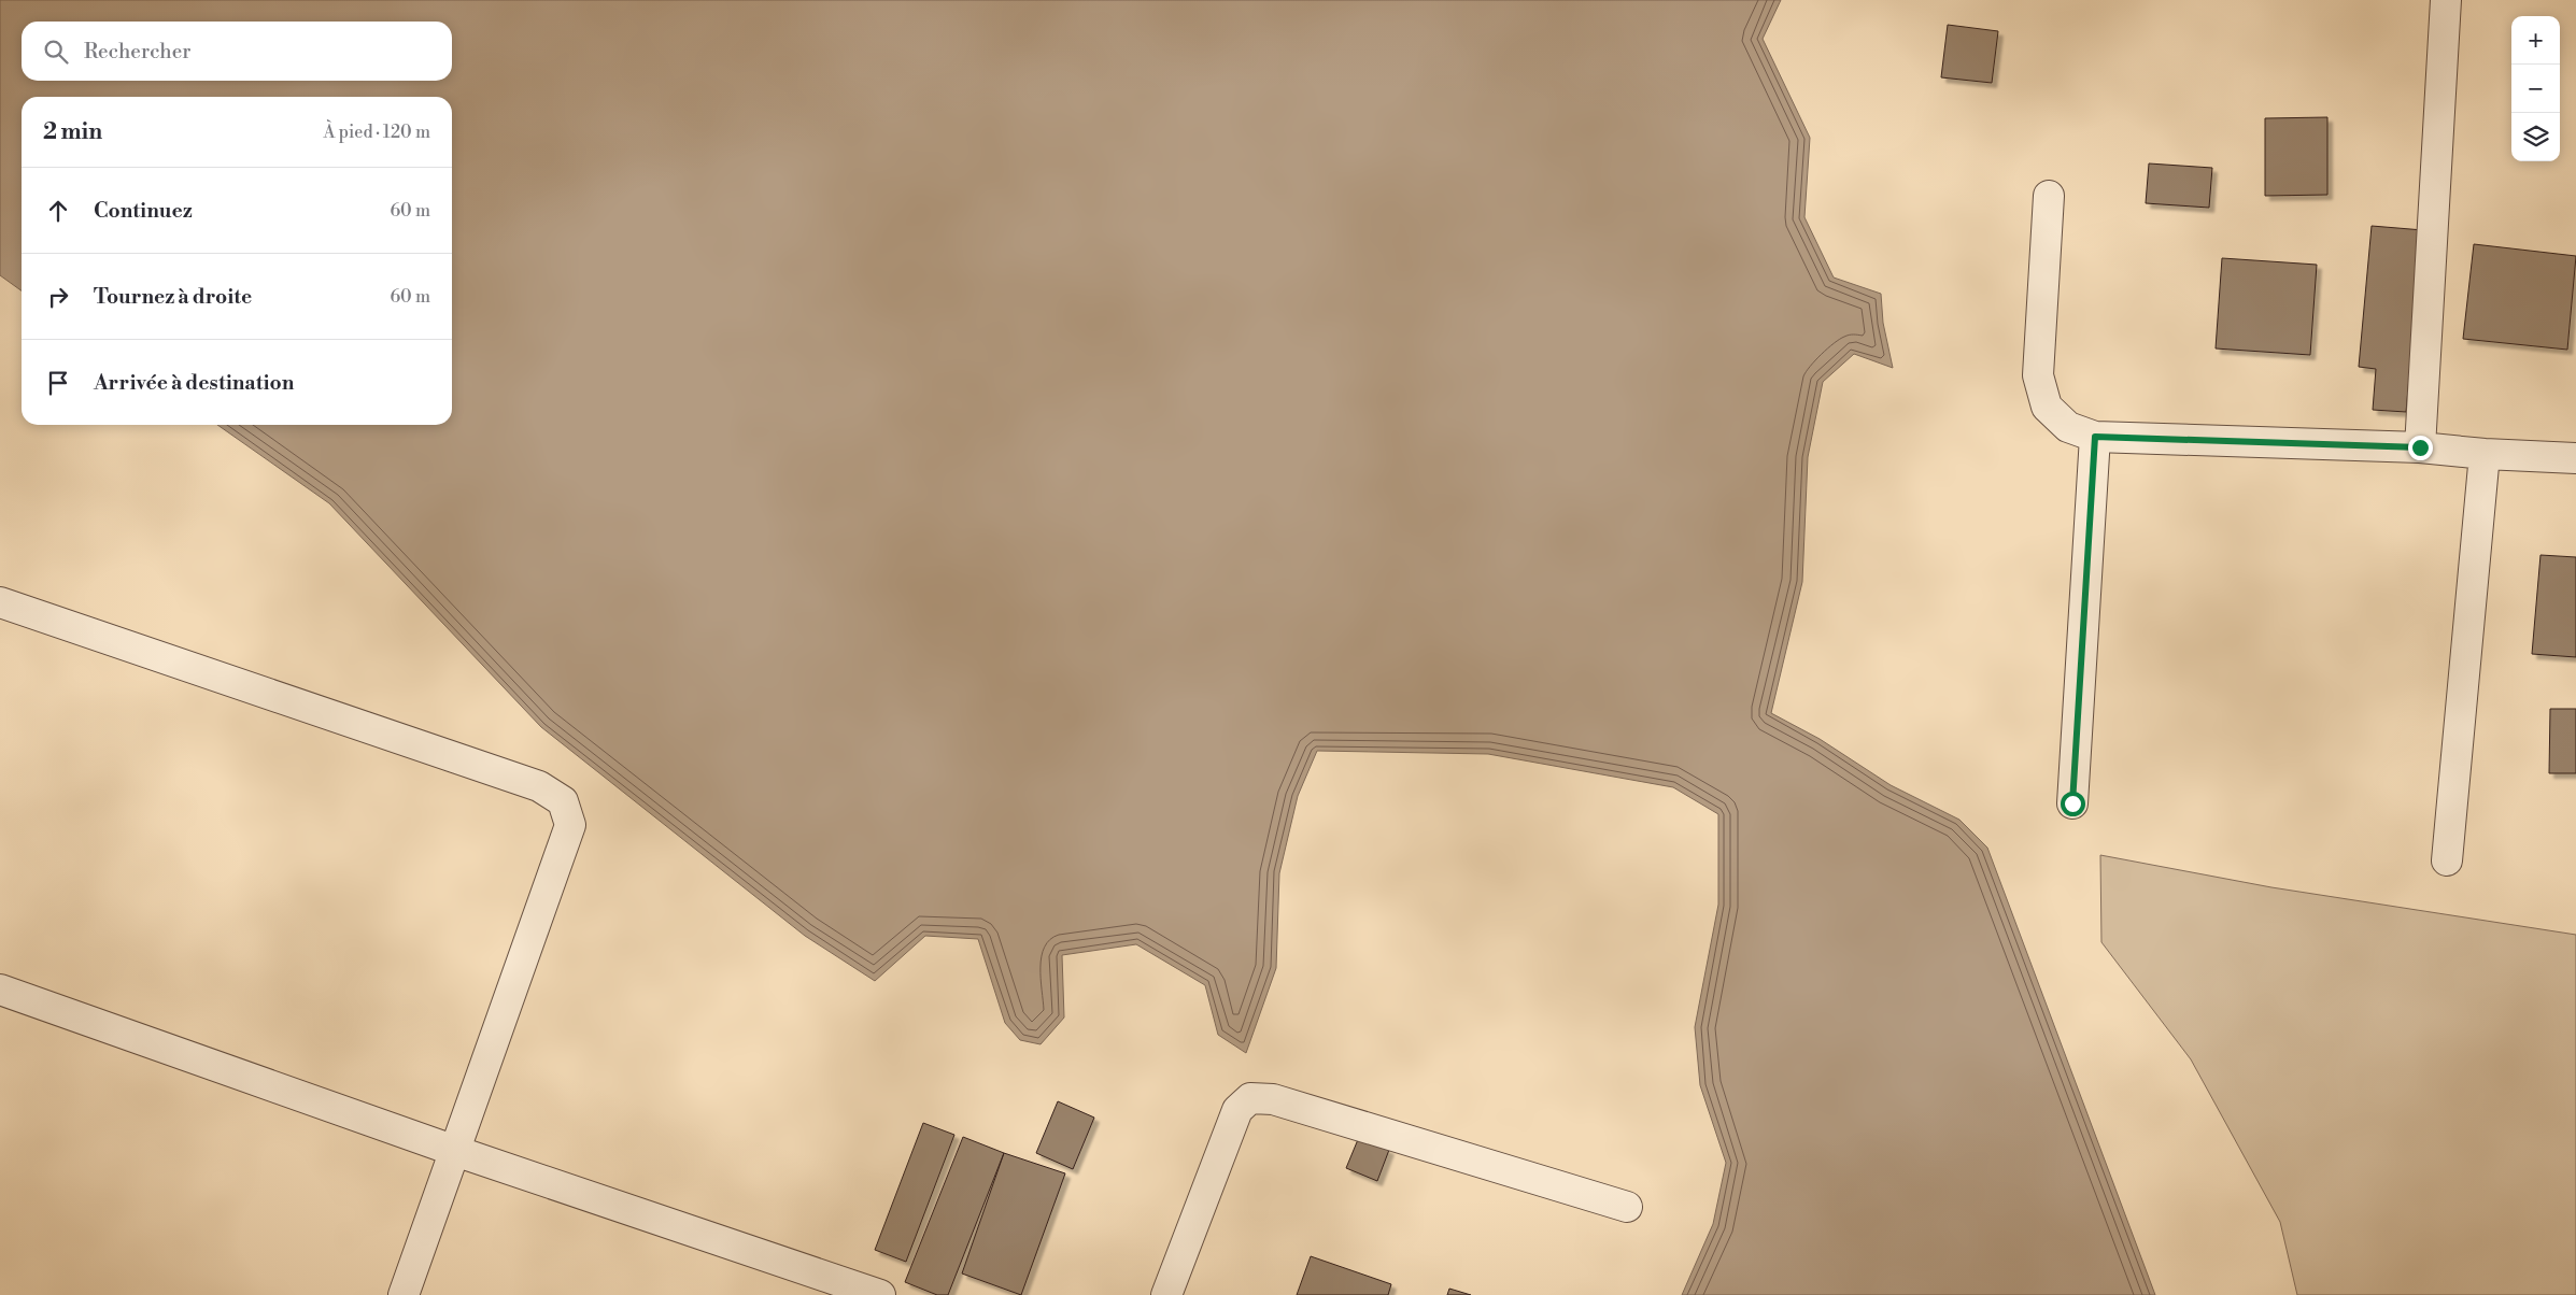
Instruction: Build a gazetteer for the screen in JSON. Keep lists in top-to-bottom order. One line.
{"page":{"map_buttons":["+","−"],"search":"Rechercher","heading":["2 min","À pied · 120 m"],"list":[["Continuez","60 m"],["Tournez à droite","60 m"],"Arrivée à destination"]}}
